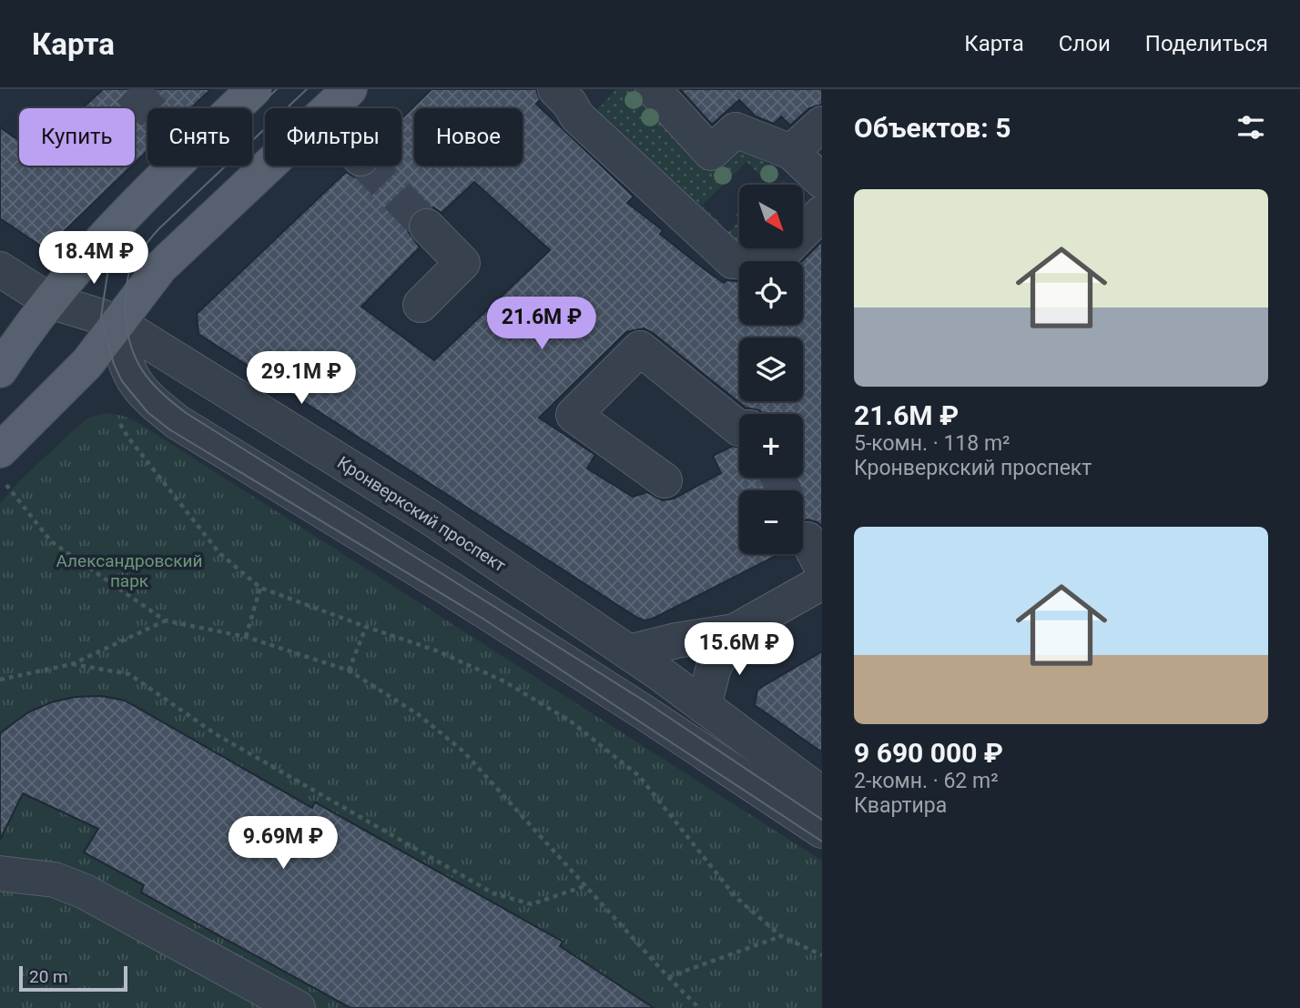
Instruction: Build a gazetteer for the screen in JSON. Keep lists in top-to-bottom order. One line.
{"streets":{"street":["Кронверкский проспект"]},"parks":["Александровский парк"],"scale_bar":"20 m","north":"bottom right","page":{"header":"Карта","nav":["Карта","Слои","Поделиться"],"heading":"Объектов: 5","chip":["Купить","Снять","Фильтры","Новое"],"list":[{"name":"21.6M ₽","note":"5-комн. · 118 m² · Кронверкский проспект"},{"name":"9 690 000 ₽","note":"2-комн. · 62 m² · Квартира"}],"map_buttons":["+","−"],"price":["18.4M ₽","21.6M ₽","29.1M ₽","15.6M ₽","9.69M ₽"],"scale":"20 m"}}
